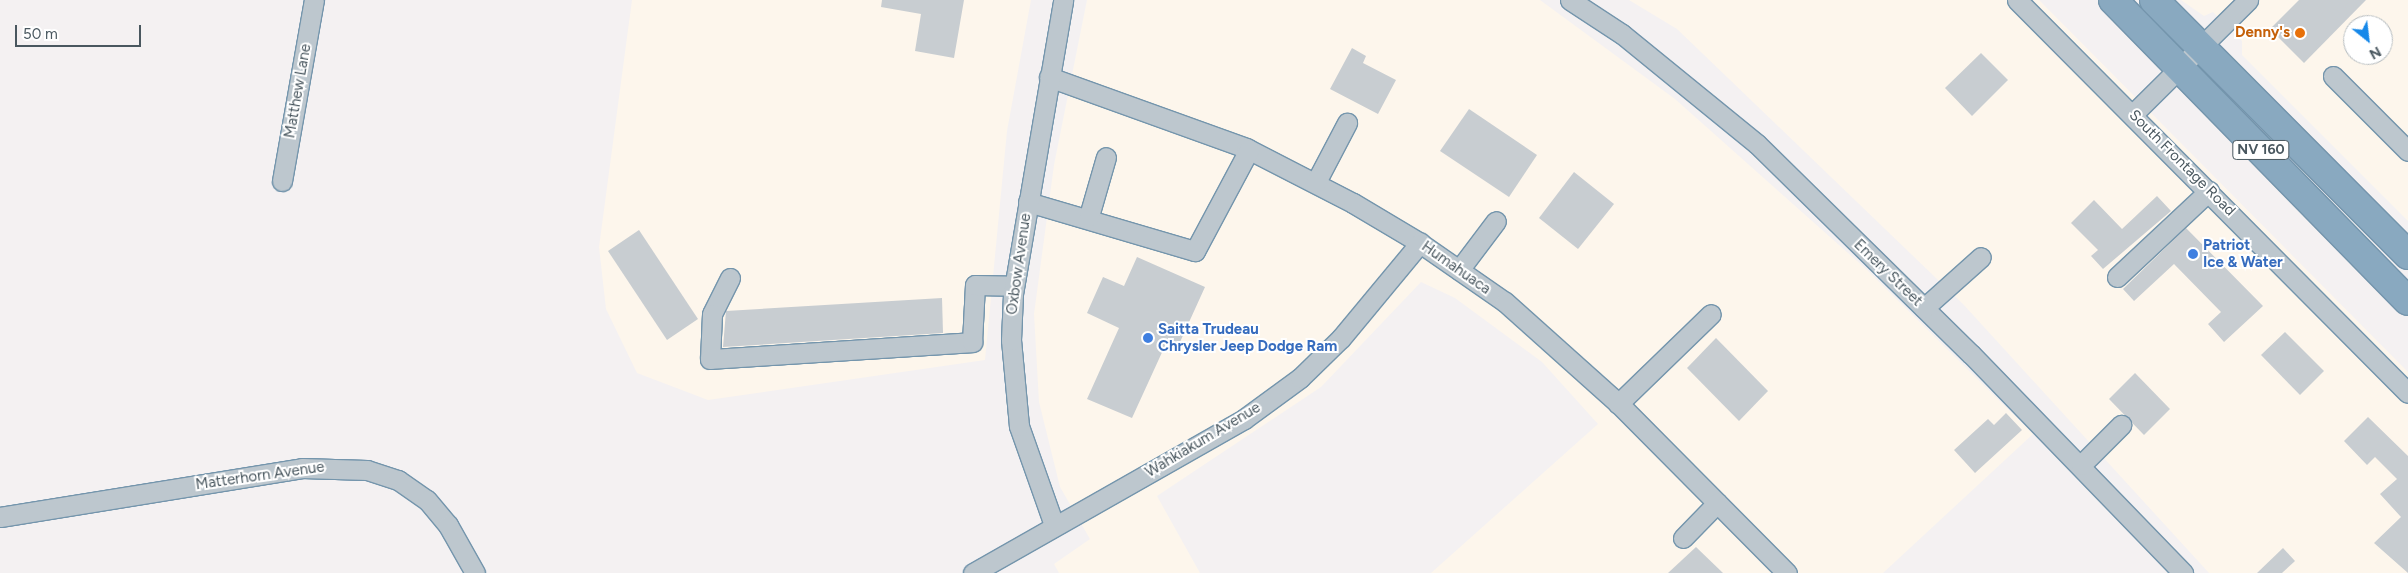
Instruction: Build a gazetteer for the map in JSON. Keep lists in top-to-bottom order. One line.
{"streets":{"highway":["NV 160"],"street":["Matthew Lane","South Frontage Road","Oxbow Avenue","Humahuaca","Emery Street","Wahkiakum Avenue","Matterhorn Avenue"]},"crossings":[["Oxbow Avenue","Humahuaca"],["Oxbow Avenue","Wahkiakum Avenue"],["Humahuaca","Wahkiakum Avenue"]],"places":["Denny's","Patriot Ice & Water","Saitta Trudeau Chrysler Jeep Dodge Ram"],"scale_bar":"50 m","north":"bottom right"}
